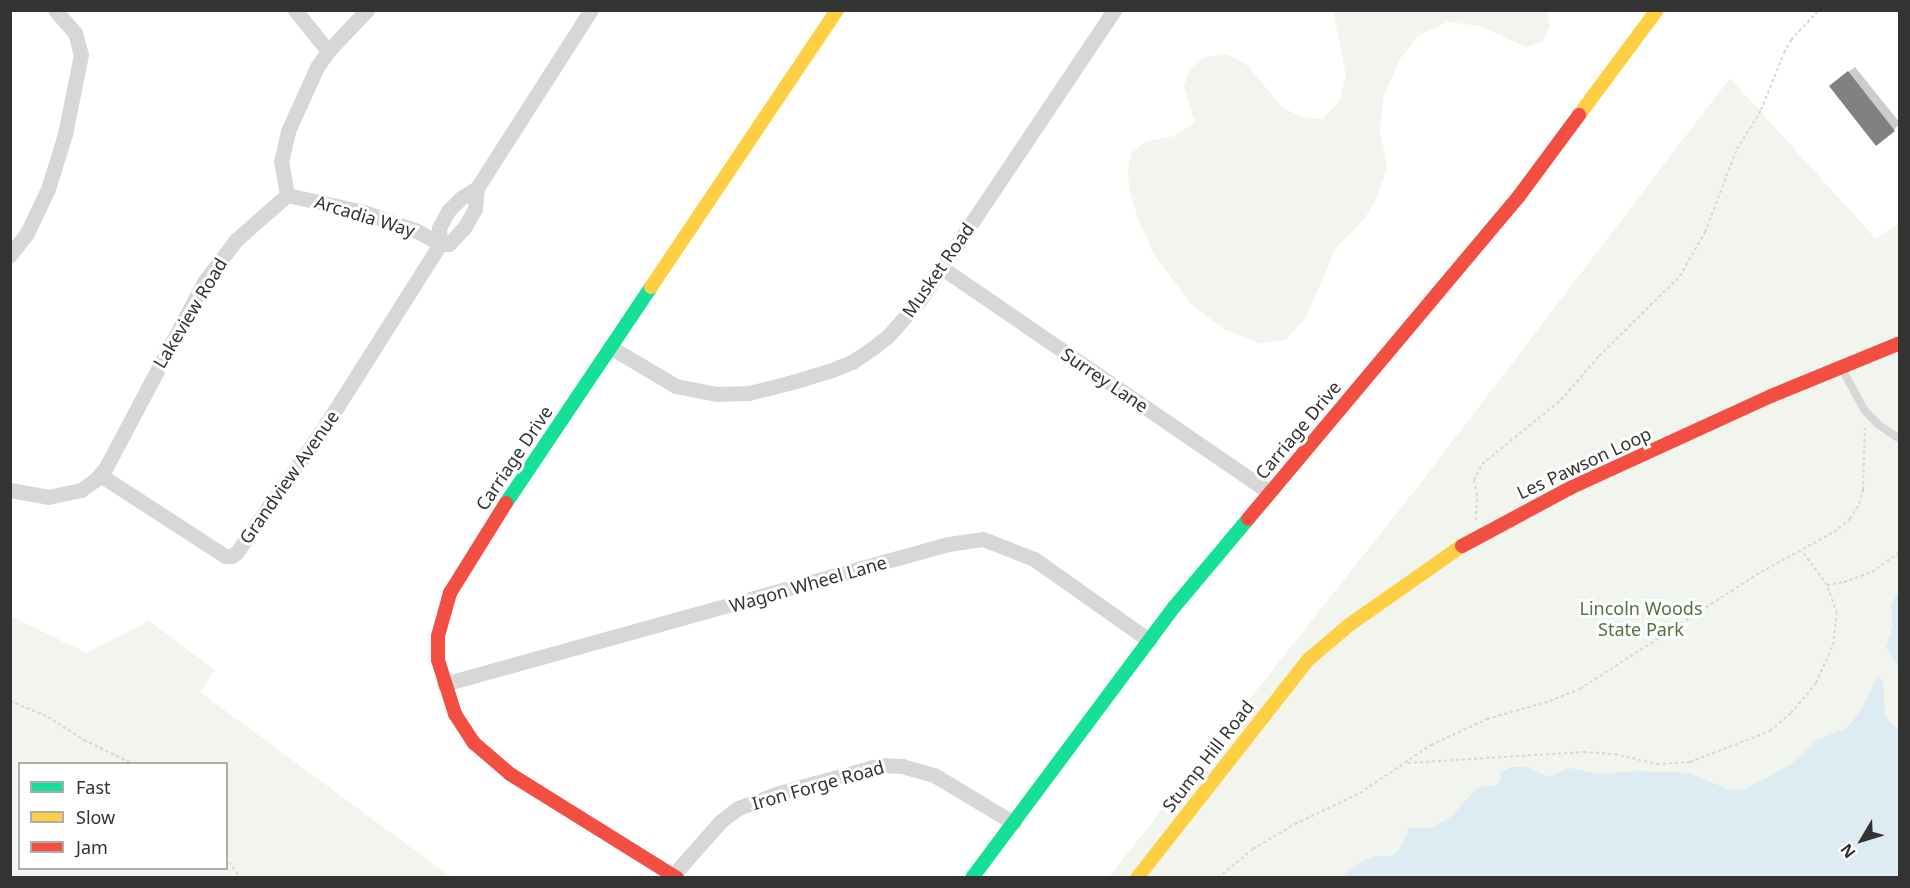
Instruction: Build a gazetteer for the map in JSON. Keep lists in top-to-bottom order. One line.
{"streets":{"street":["Arcadia Way","Musket Road","Lakeview Road","Surrey Lane","Carriage Drive","Les Pawson Loop","Grandview Avenue","Wagon Wheel Lane","Stump Hill Road","Iron Forge Road"]},"crossings":[["Arcadia Way","Lakeview Road"],["Arcadia Way","Grandview Avenue"],["Musket Road","Surrey Lane"],["Musket Road","Carriage Drive"],["Lakeview Road","Grandview Avenue"],["Surrey Lane","Carriage Drive"],["Carriage Drive","Wagon Wheel Lane"],["Carriage Drive","Iron Forge Road"],["Les Pawson Loop","Stump Hill Road"]],"parks":["Lincoln Woods State Park"],"legend":["Fast","Slow","Jam"],"north":"bottom left"}
